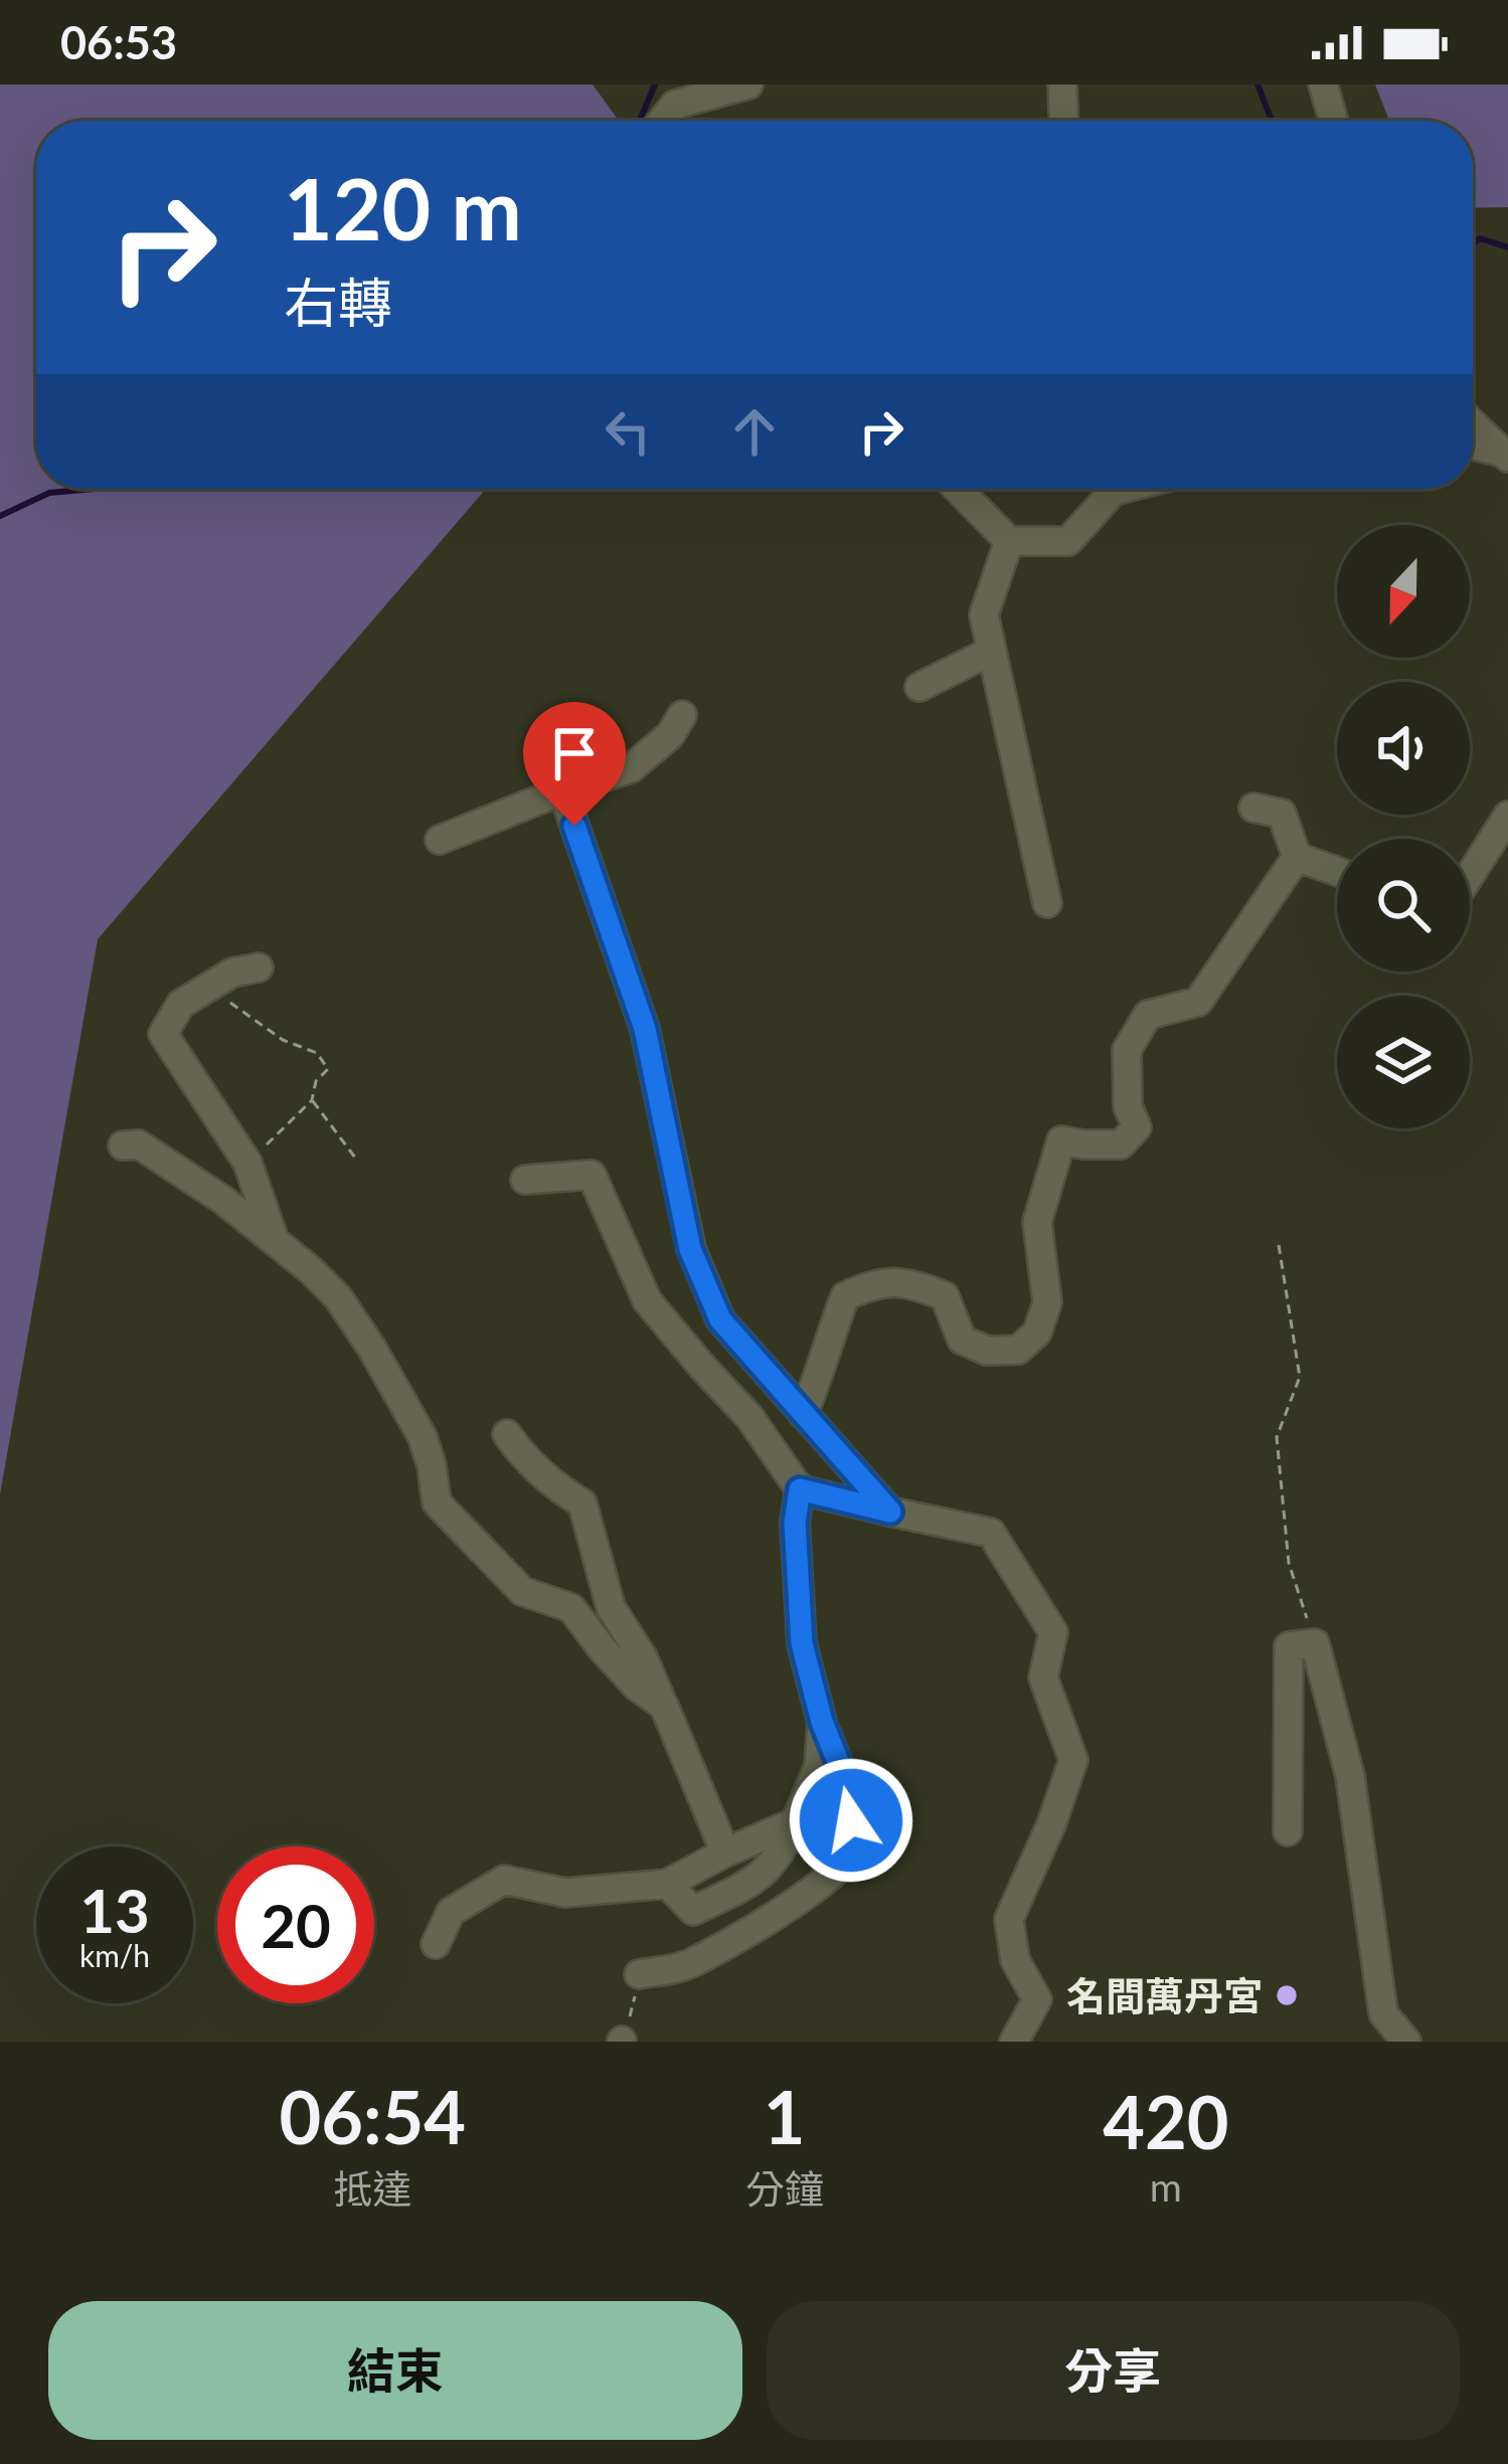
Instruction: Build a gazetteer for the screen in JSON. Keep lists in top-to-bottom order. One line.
{"places":["名間萬丹宮"],"north":"bottom","page":{"status":"06:53","turn":["120 m","右轉"],"speed":"13 km/h","limit":"20","eta":["06:54","抵達","1","分鐘","420","m"],"buttons":["結束","分享"]}}
